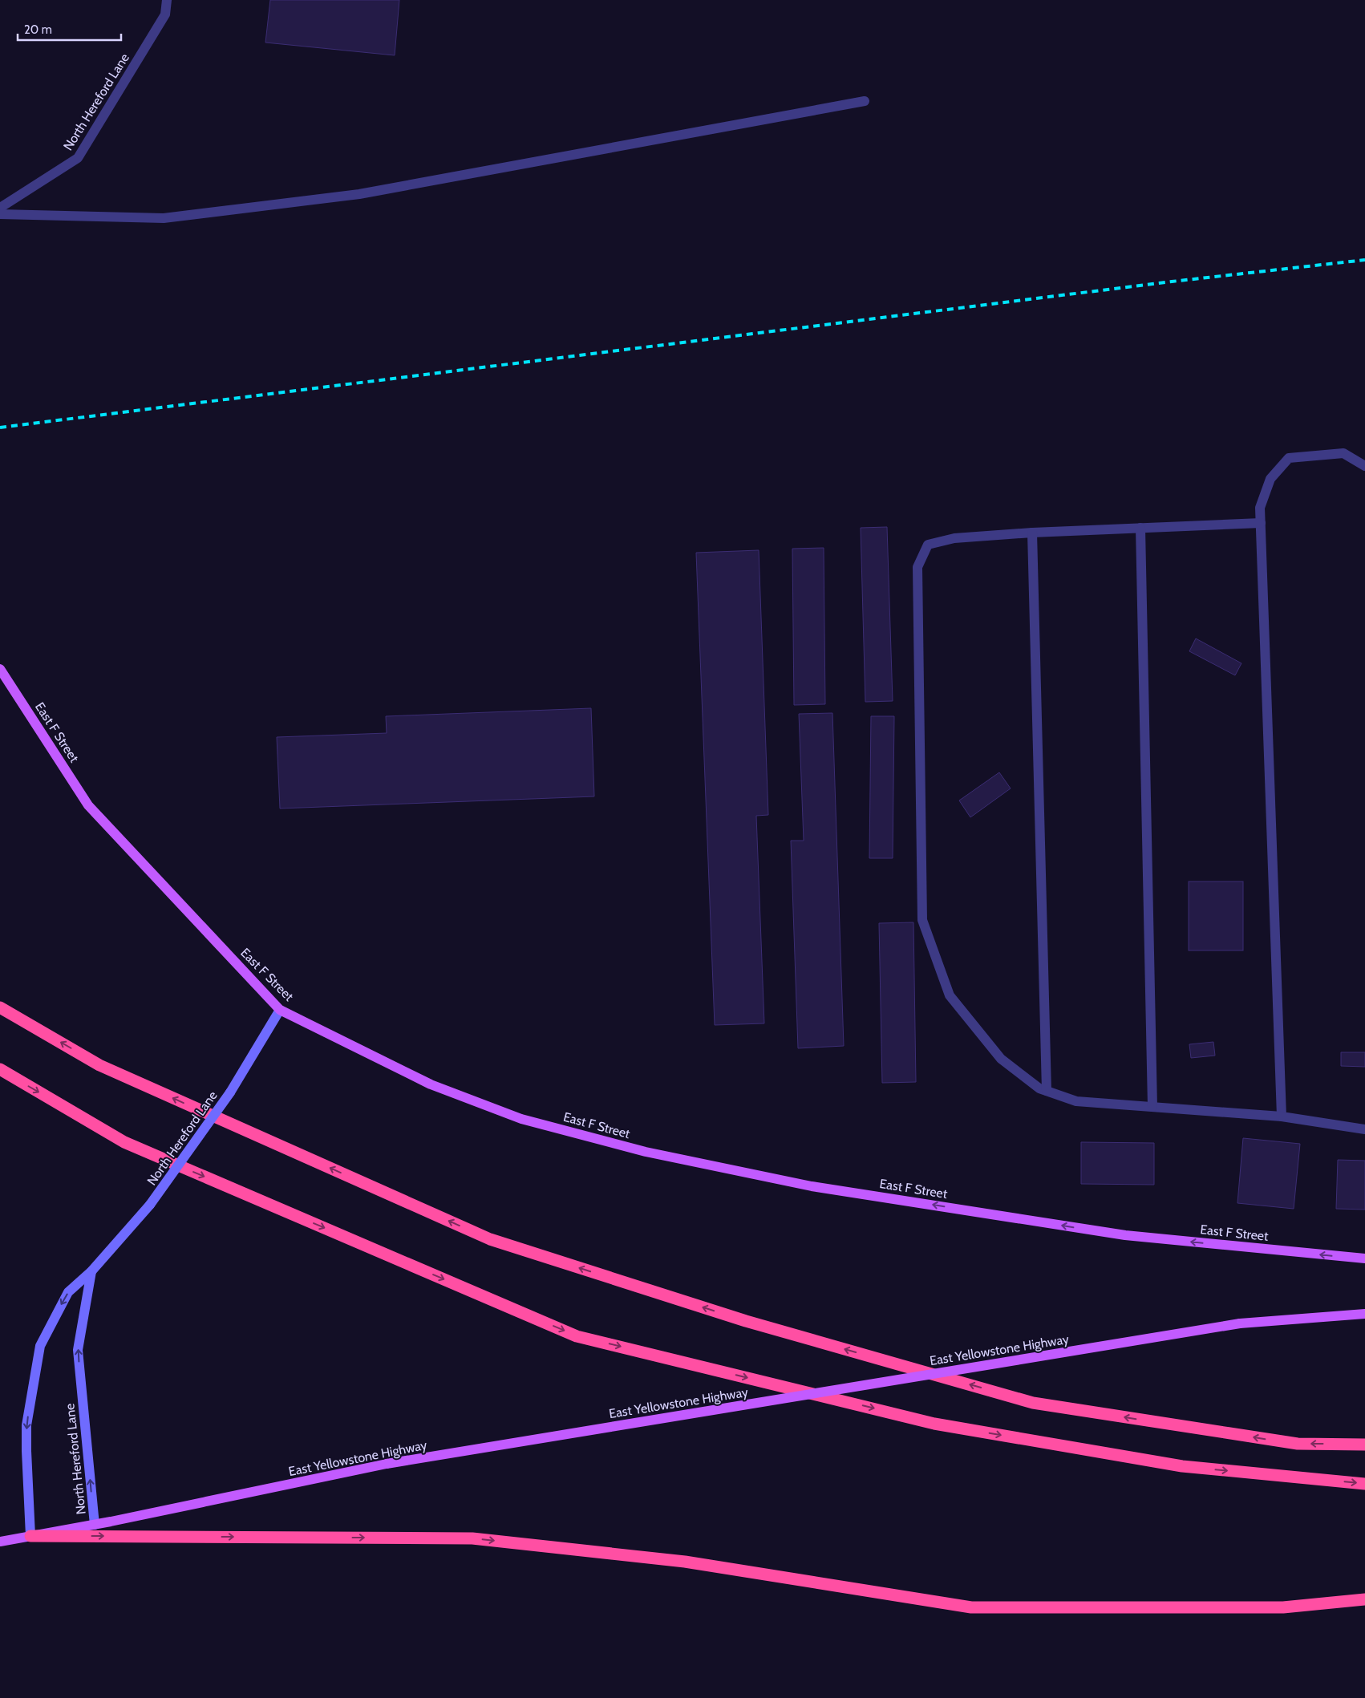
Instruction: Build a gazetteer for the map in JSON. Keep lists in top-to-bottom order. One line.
{"streets":{"main road":["North Hereford Lane","East F Street","East Yellowstone Highway"]},"crossings":[["North Hereford Lane","East F Street"],["North Hereford Lane","East Yellowstone Highway"]],"one_way":["East F Street"],"scale_bar":"20 m"}
